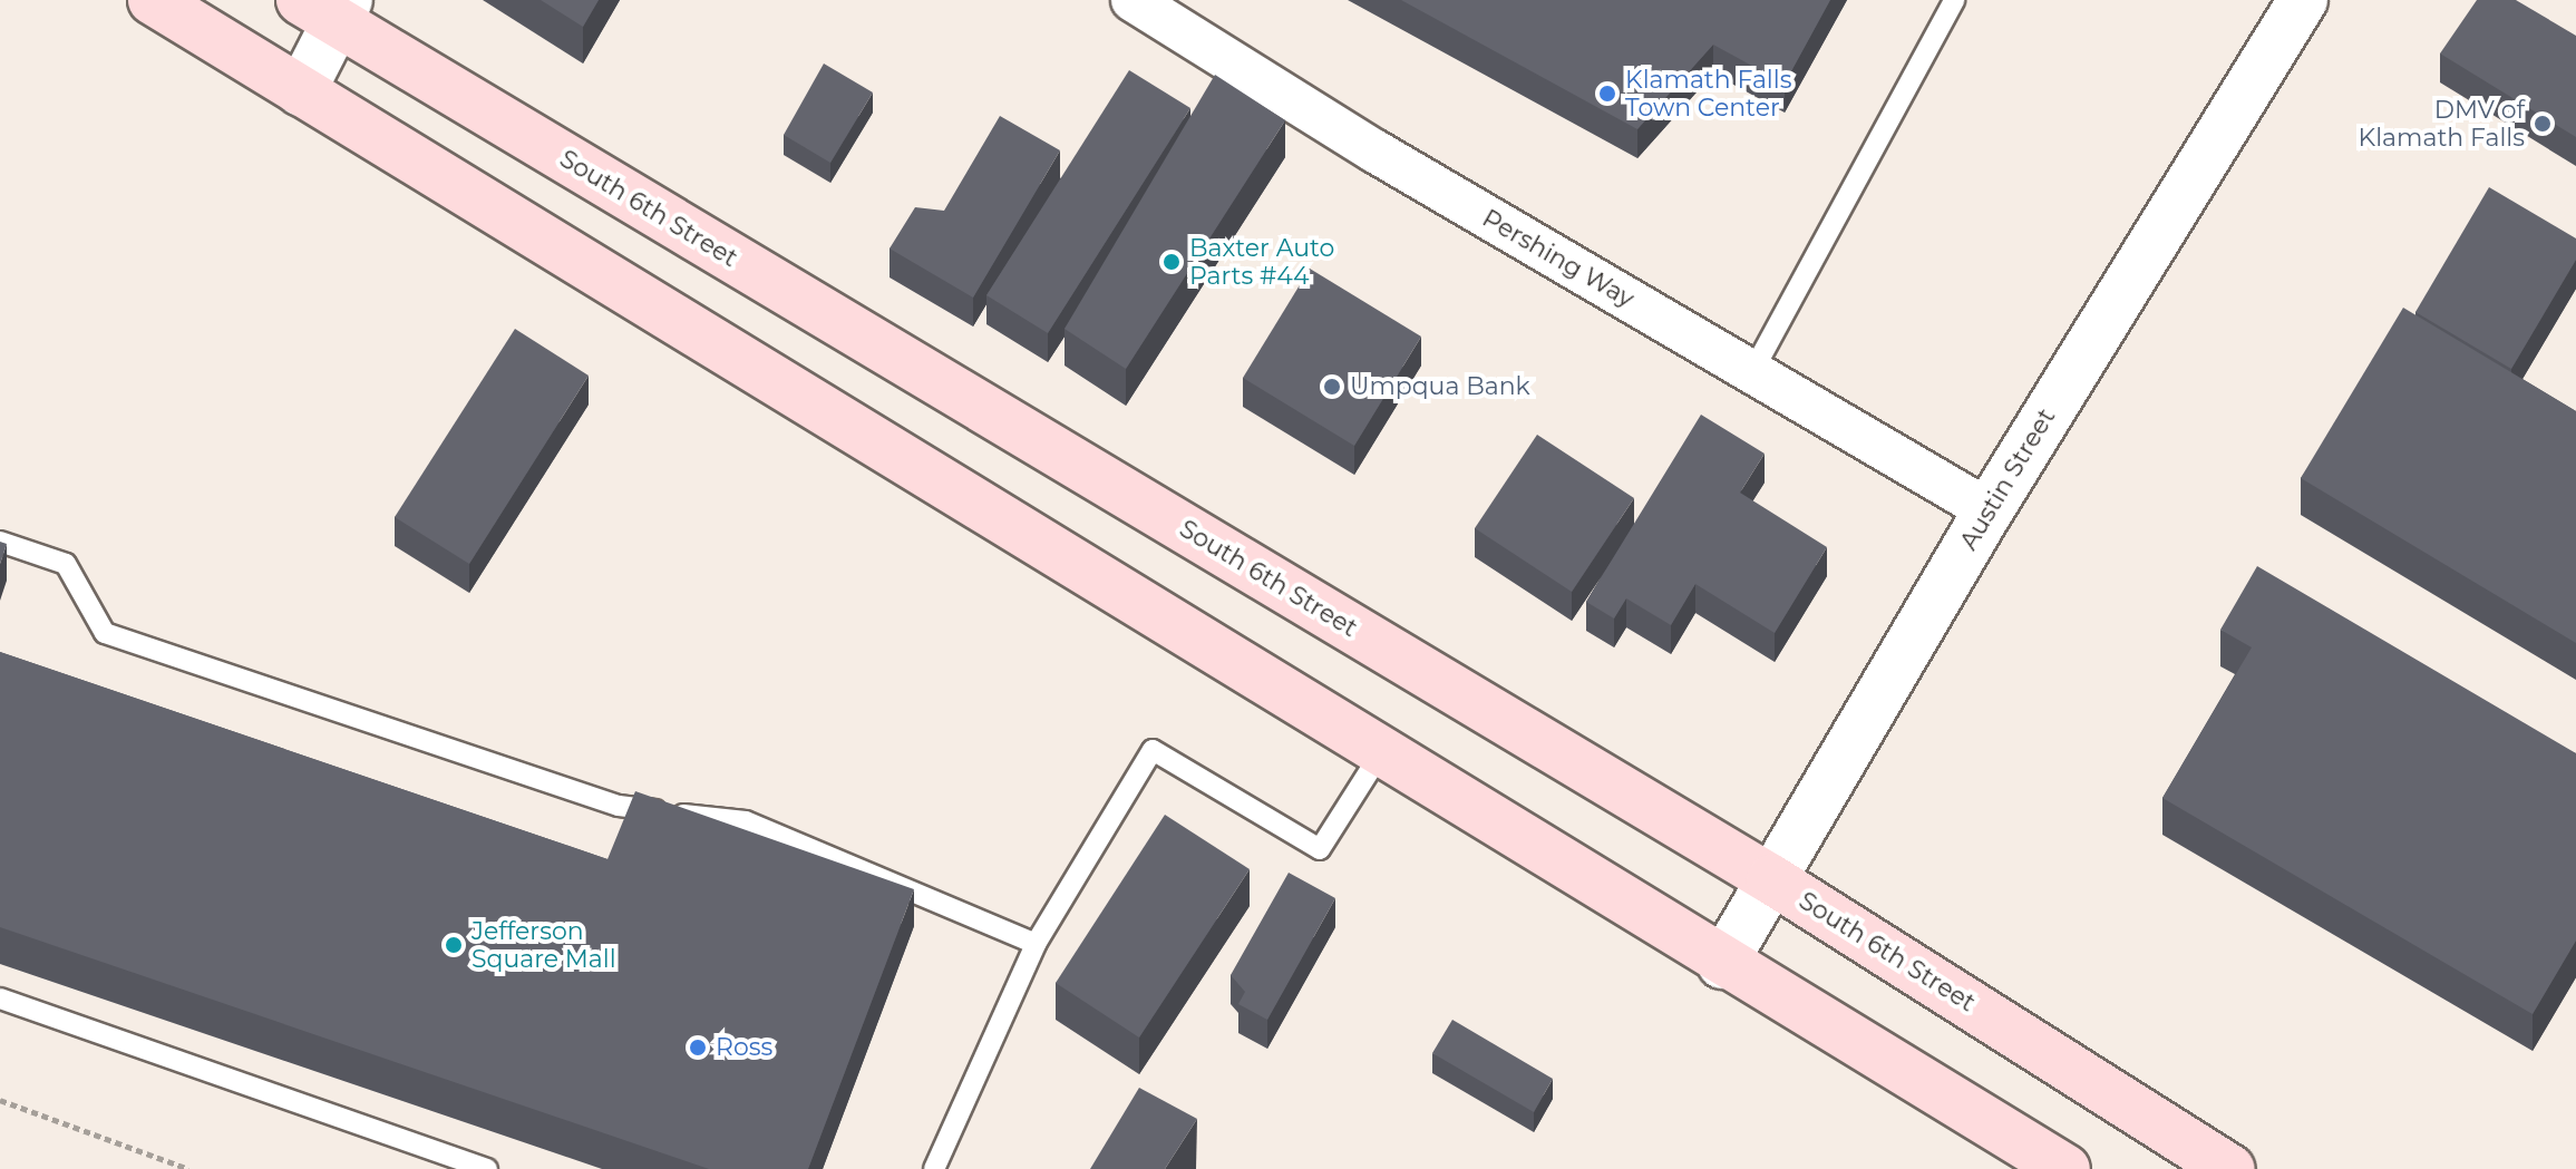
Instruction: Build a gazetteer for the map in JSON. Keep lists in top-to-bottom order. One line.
{"streets":{"main road":["South 6th Street"],"street":["Pershing Way","Austin Street"]},"crossings":[["South 6th Street","Austin Street"],["Pershing Way","Austin Street"]],"places":["Klamath Falls Town Center","DMV of Klamath Falls","Baxter Auto Parts #44","Umpqua Bank","Jefferson Square Mall","Ross"]}
